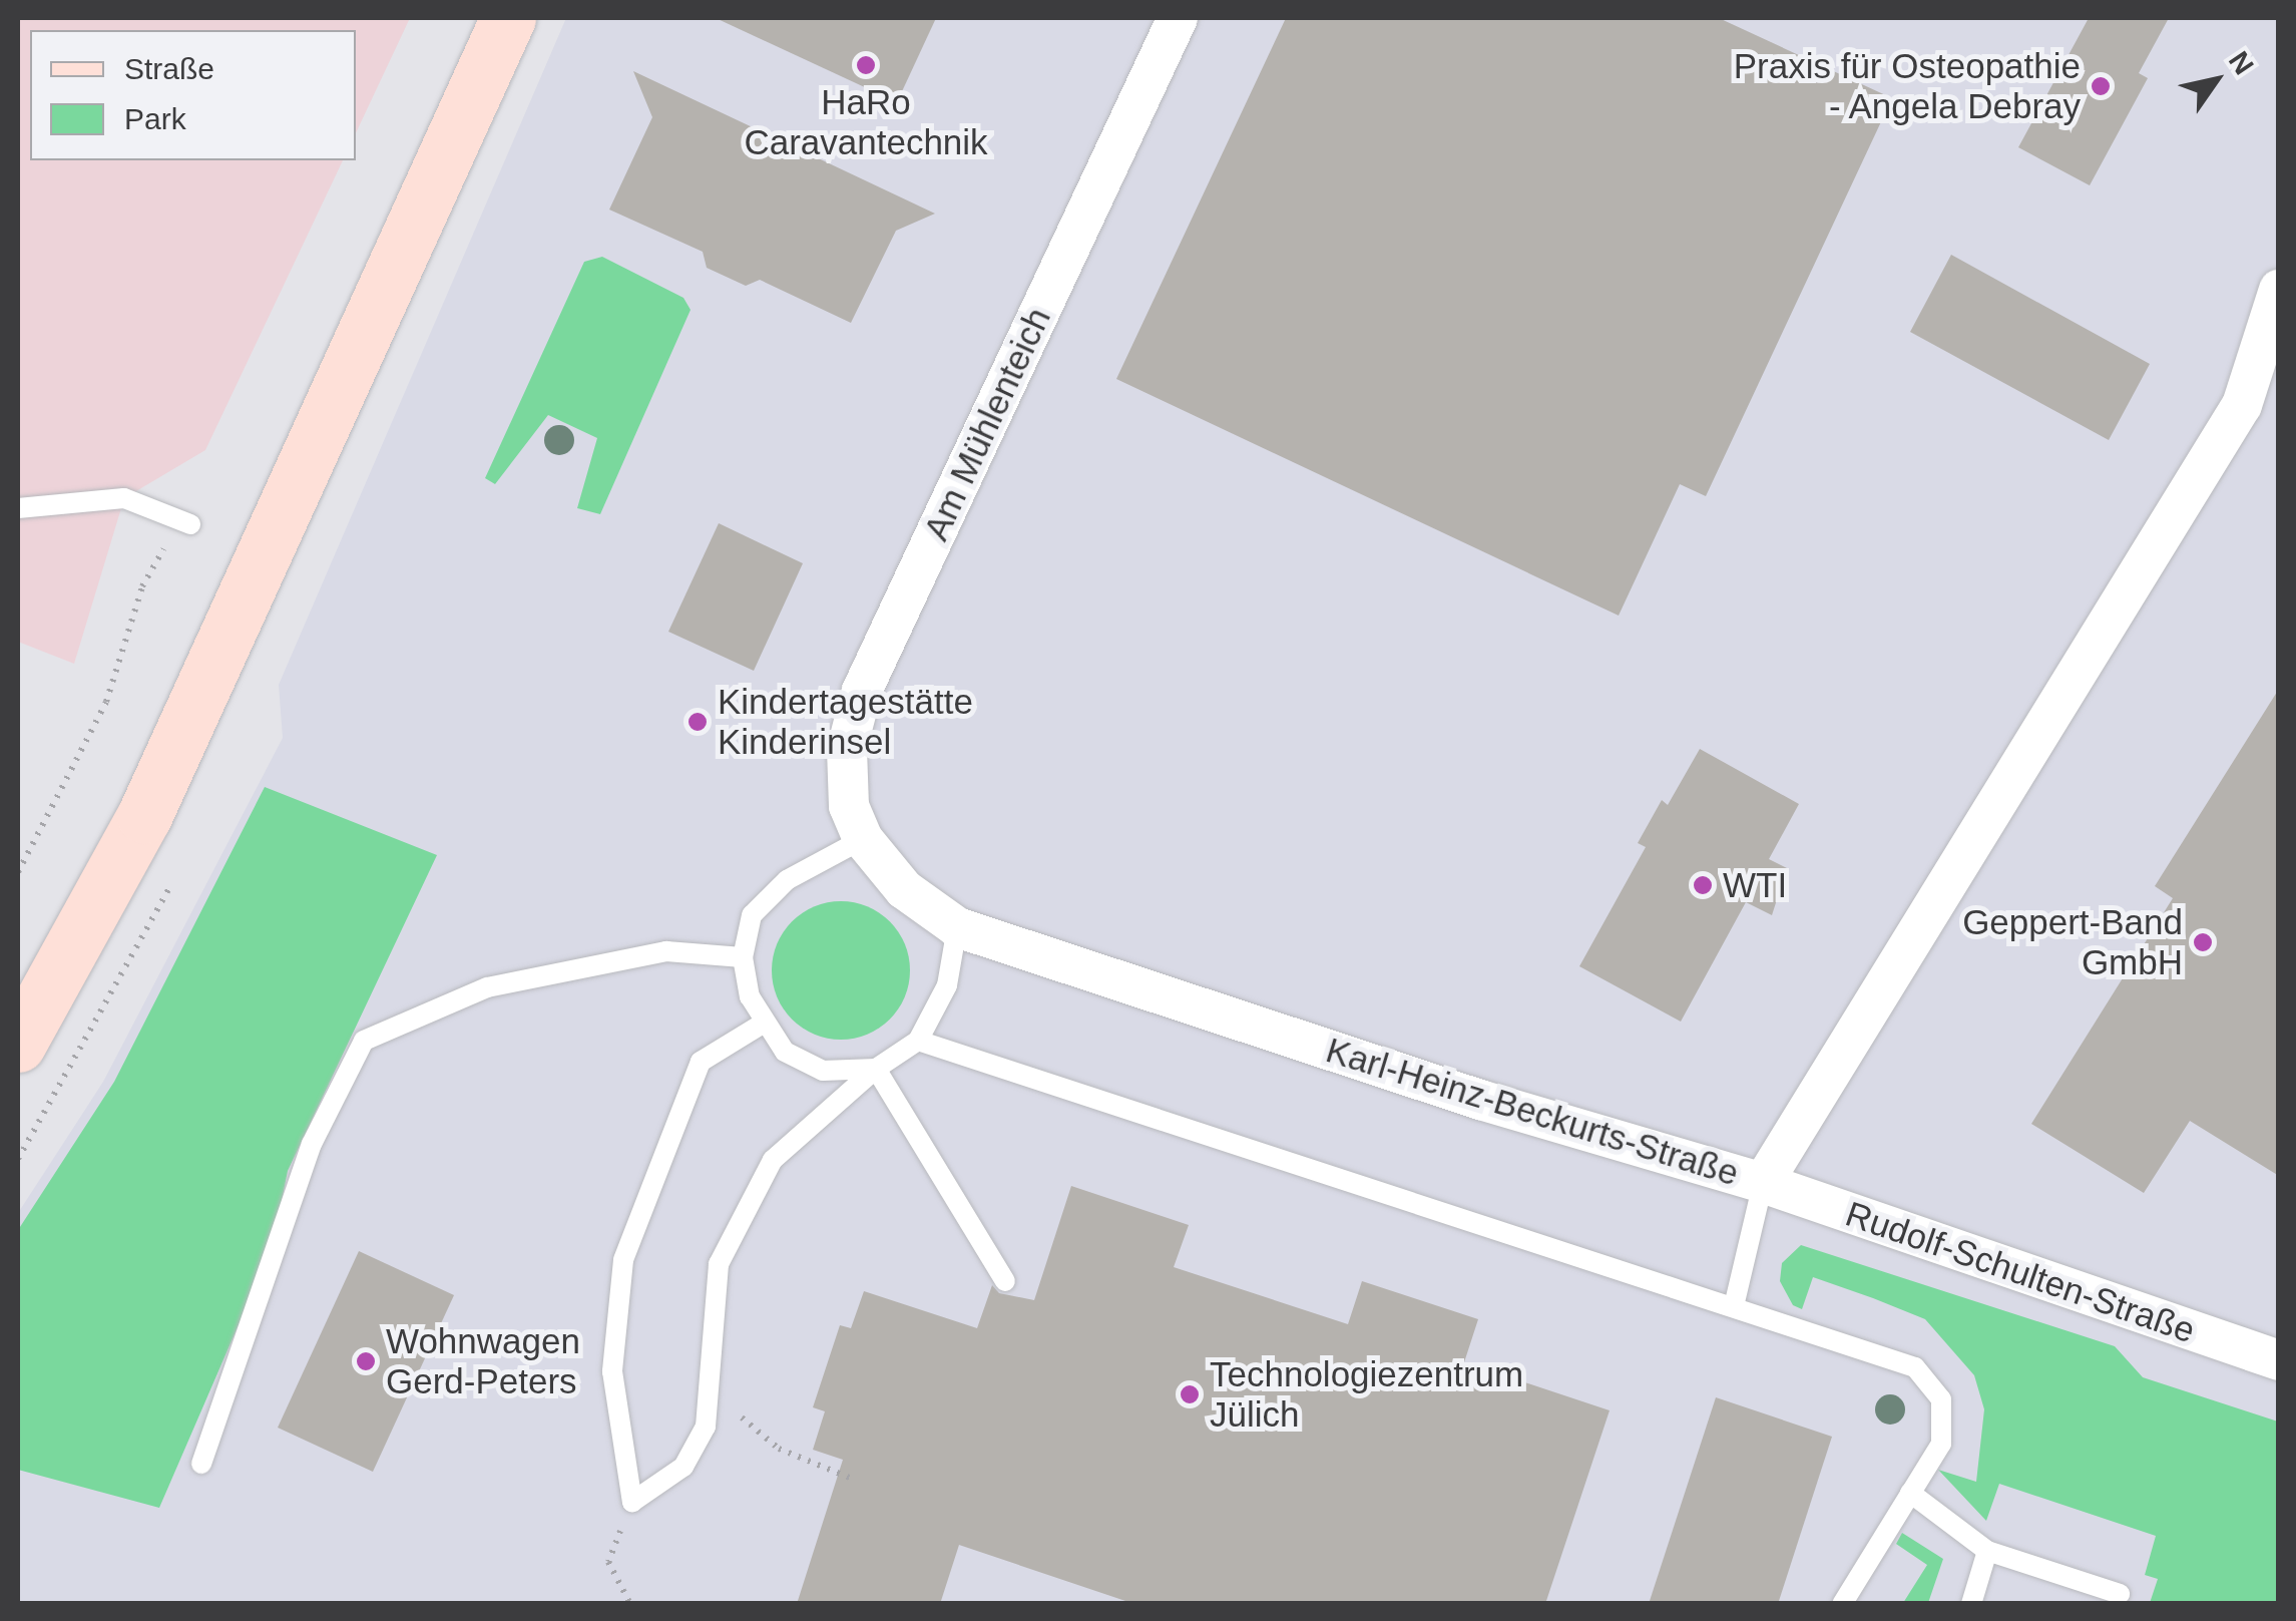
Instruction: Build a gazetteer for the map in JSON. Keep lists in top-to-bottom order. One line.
{"streets":{"street":["Am Mühlenteich","Karl-Heinz-Beckurts-Straße","Rudolf-Schulten-Straße"]},"crossings":[["Am Mühlenteich","Karl-Heinz-Beckurts-Straße"],["Karl-Heinz-Beckurts-Straße","Rudolf-Schulten-Straße"]],"places":["HaRo Caravantechnik","Praxis für Osteopathie - Angela Debray","Kindertagestätte Kinderinsel","WTI","Geppert-Band GmbH","Wohnwagen Gerd-Peters","Technologiezentrum Jülich"],"legend":["Straße","Park"],"north":"top right"}
